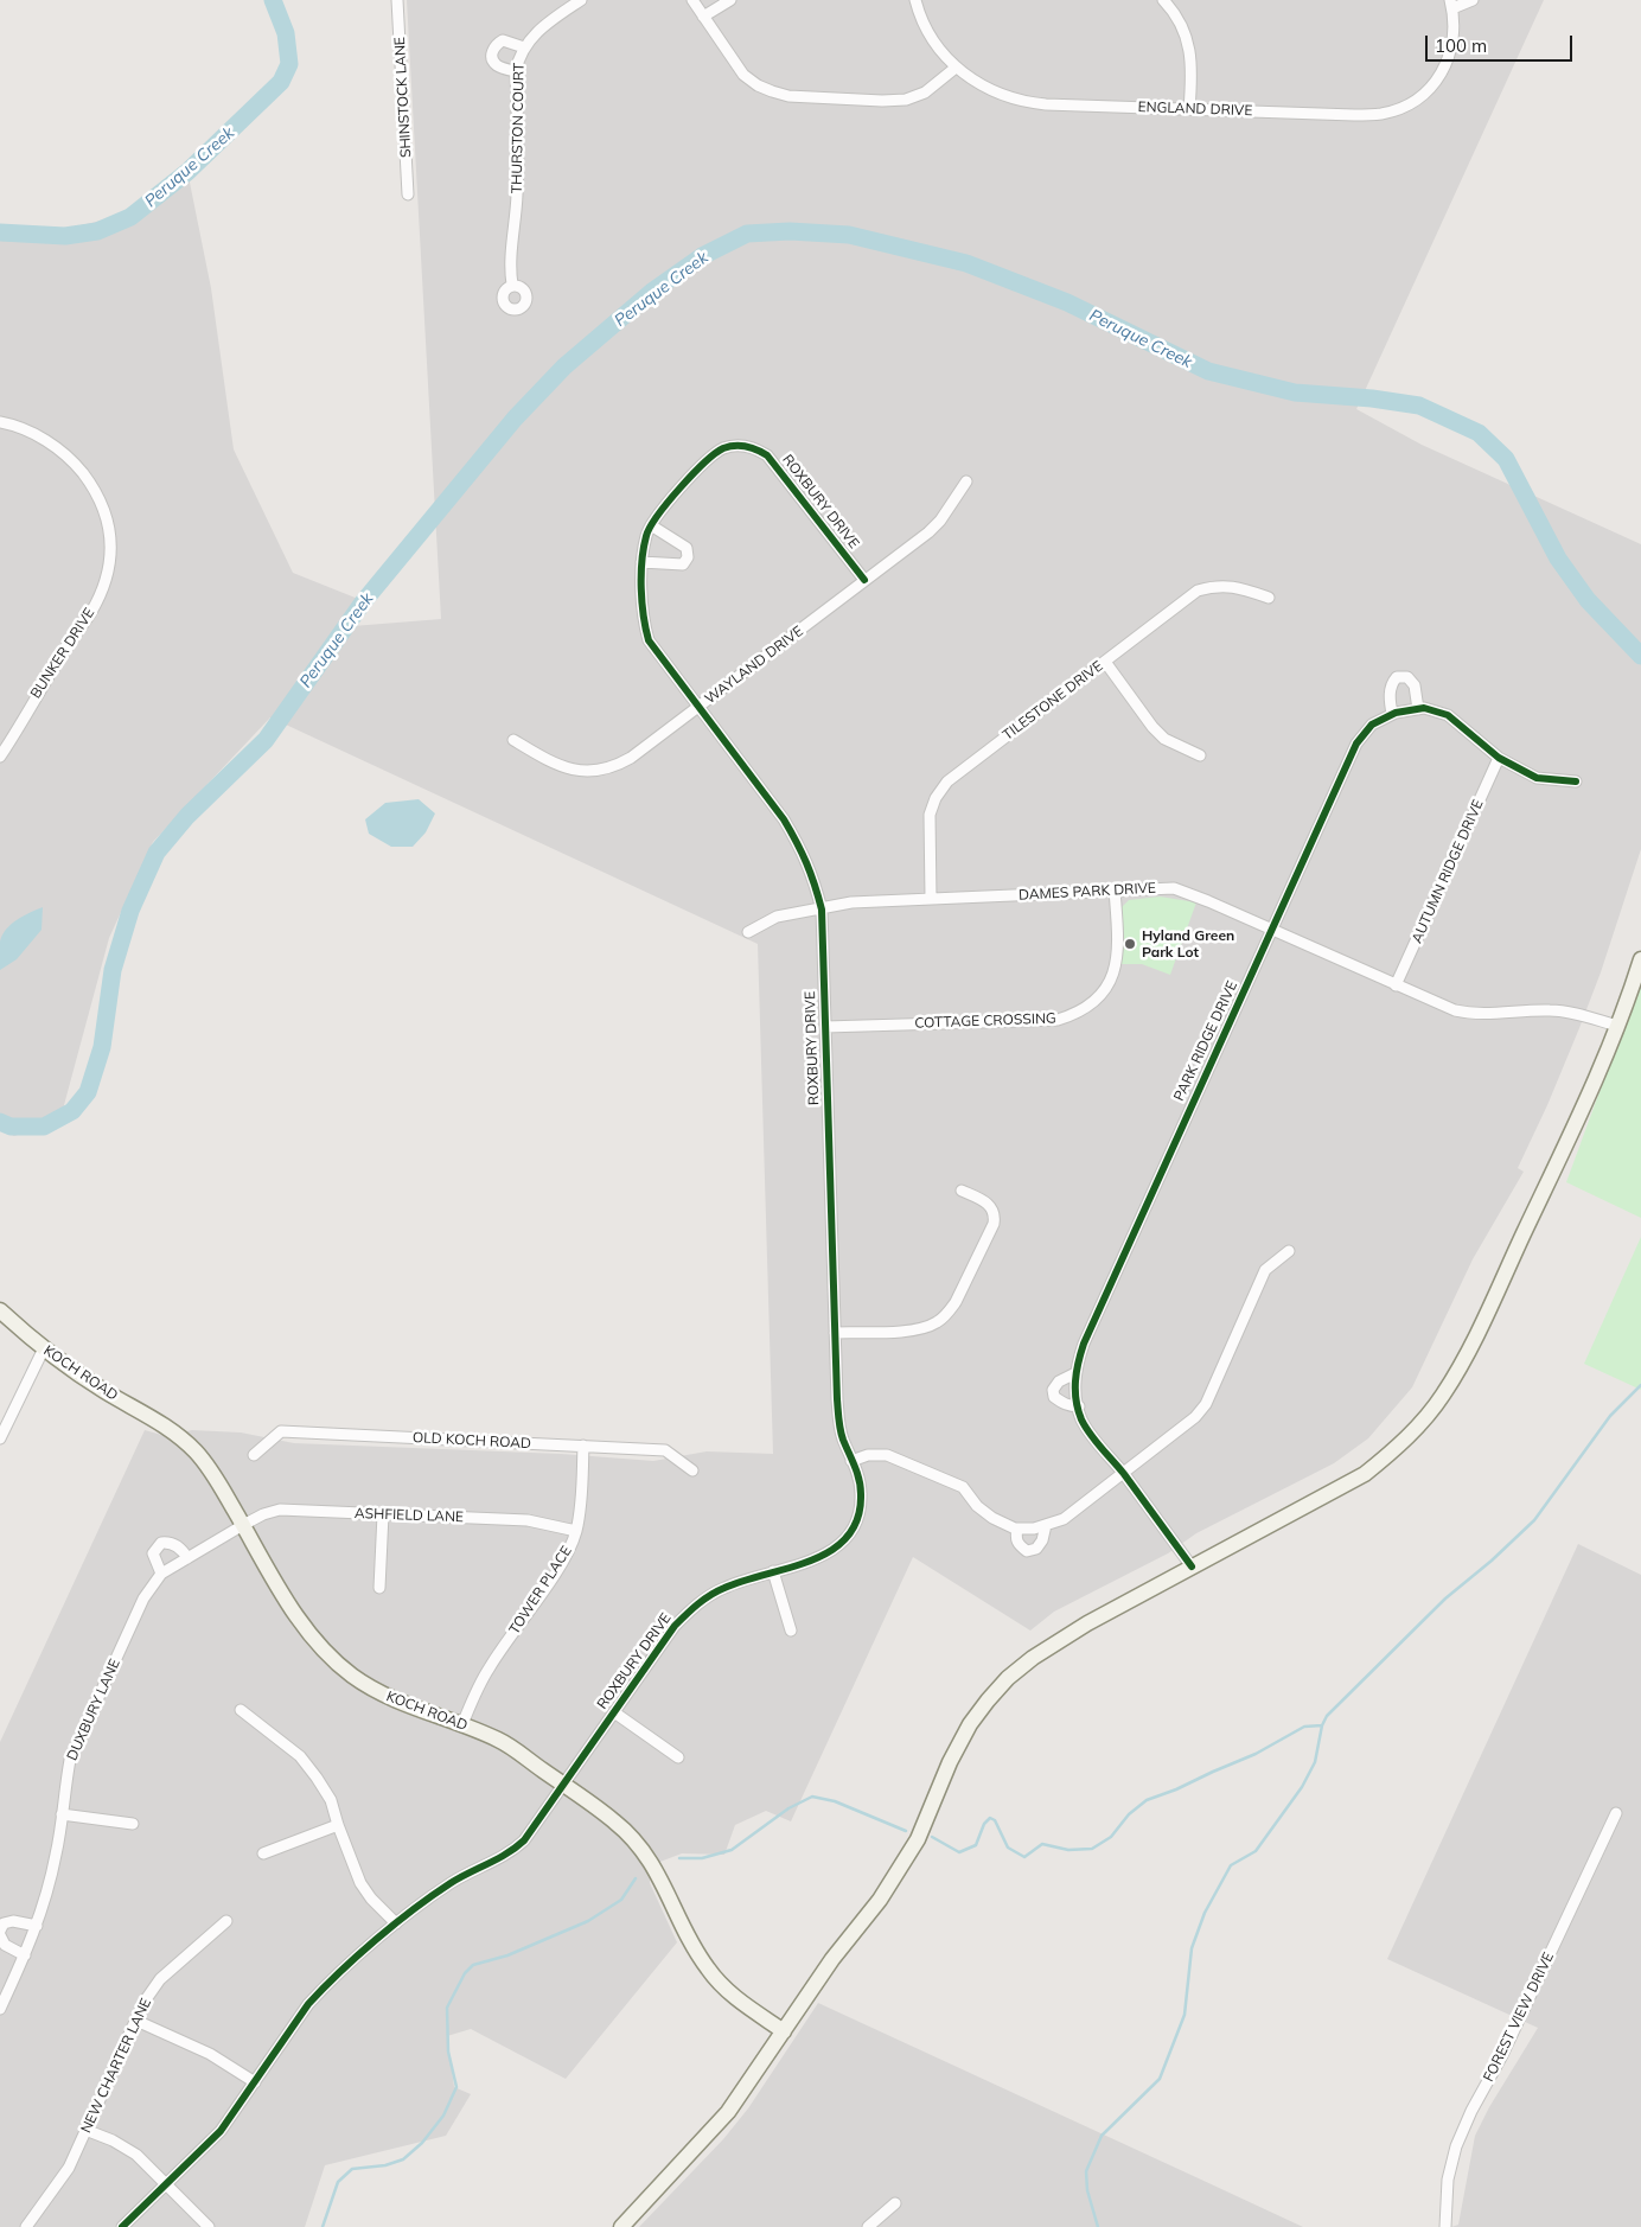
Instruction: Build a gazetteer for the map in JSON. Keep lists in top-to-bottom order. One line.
{"streets":{"main road":["KOCH ROAD"],"street":["SHINSTOCK LANE","ENGLAND DRIVE","THURSTON COURT","ROXBURY DRIVE","BUNKER DRIVE","WAYLAND DRIVE","TILESTONE DRIVE","AUTUMN RIDGE DRIVE","DAMES PARK DRIVE","COTTAGE CROSSING","PARK RIDGE DRIVE","OLD KOCH ROAD","ASHFIELD LANE","TOWER PLACE","DUXBURY LANE","FOREST VIEW DRIVE","NEW CHARTER LANE"]},"crossings":[["ROXBURY DRIVE","WAYLAND DRIVE"],["ROXBURY DRIVE","DAMES PARK DRIVE"],["ROXBURY DRIVE","COTTAGE CROSSING"],["ROXBURY DRIVE","KOCH ROAD"],["TILESTONE DRIVE","DAMES PARK DRIVE"],["AUTUMN RIDGE DRIVE","DAMES PARK DRIVE"],["AUTUMN RIDGE DRIVE","PARK RIDGE DRIVE"],["DAMES PARK DRIVE","COTTAGE CROSSING"],["DAMES PARK DRIVE","PARK RIDGE DRIVE"],["KOCH ROAD","ASHFIELD LANE"],["KOCH ROAD","TOWER PLACE"],["KOCH ROAD","DUXBURY LANE"],["OLD KOCH ROAD","TOWER PLACE"],["ASHFIELD LANE","TOWER PLACE"],["ASHFIELD LANE","DUXBURY LANE"]],"water":["Peruque Creek"],"places":["Hyland Green Park Lot"],"scale_bar":"100 m"}
